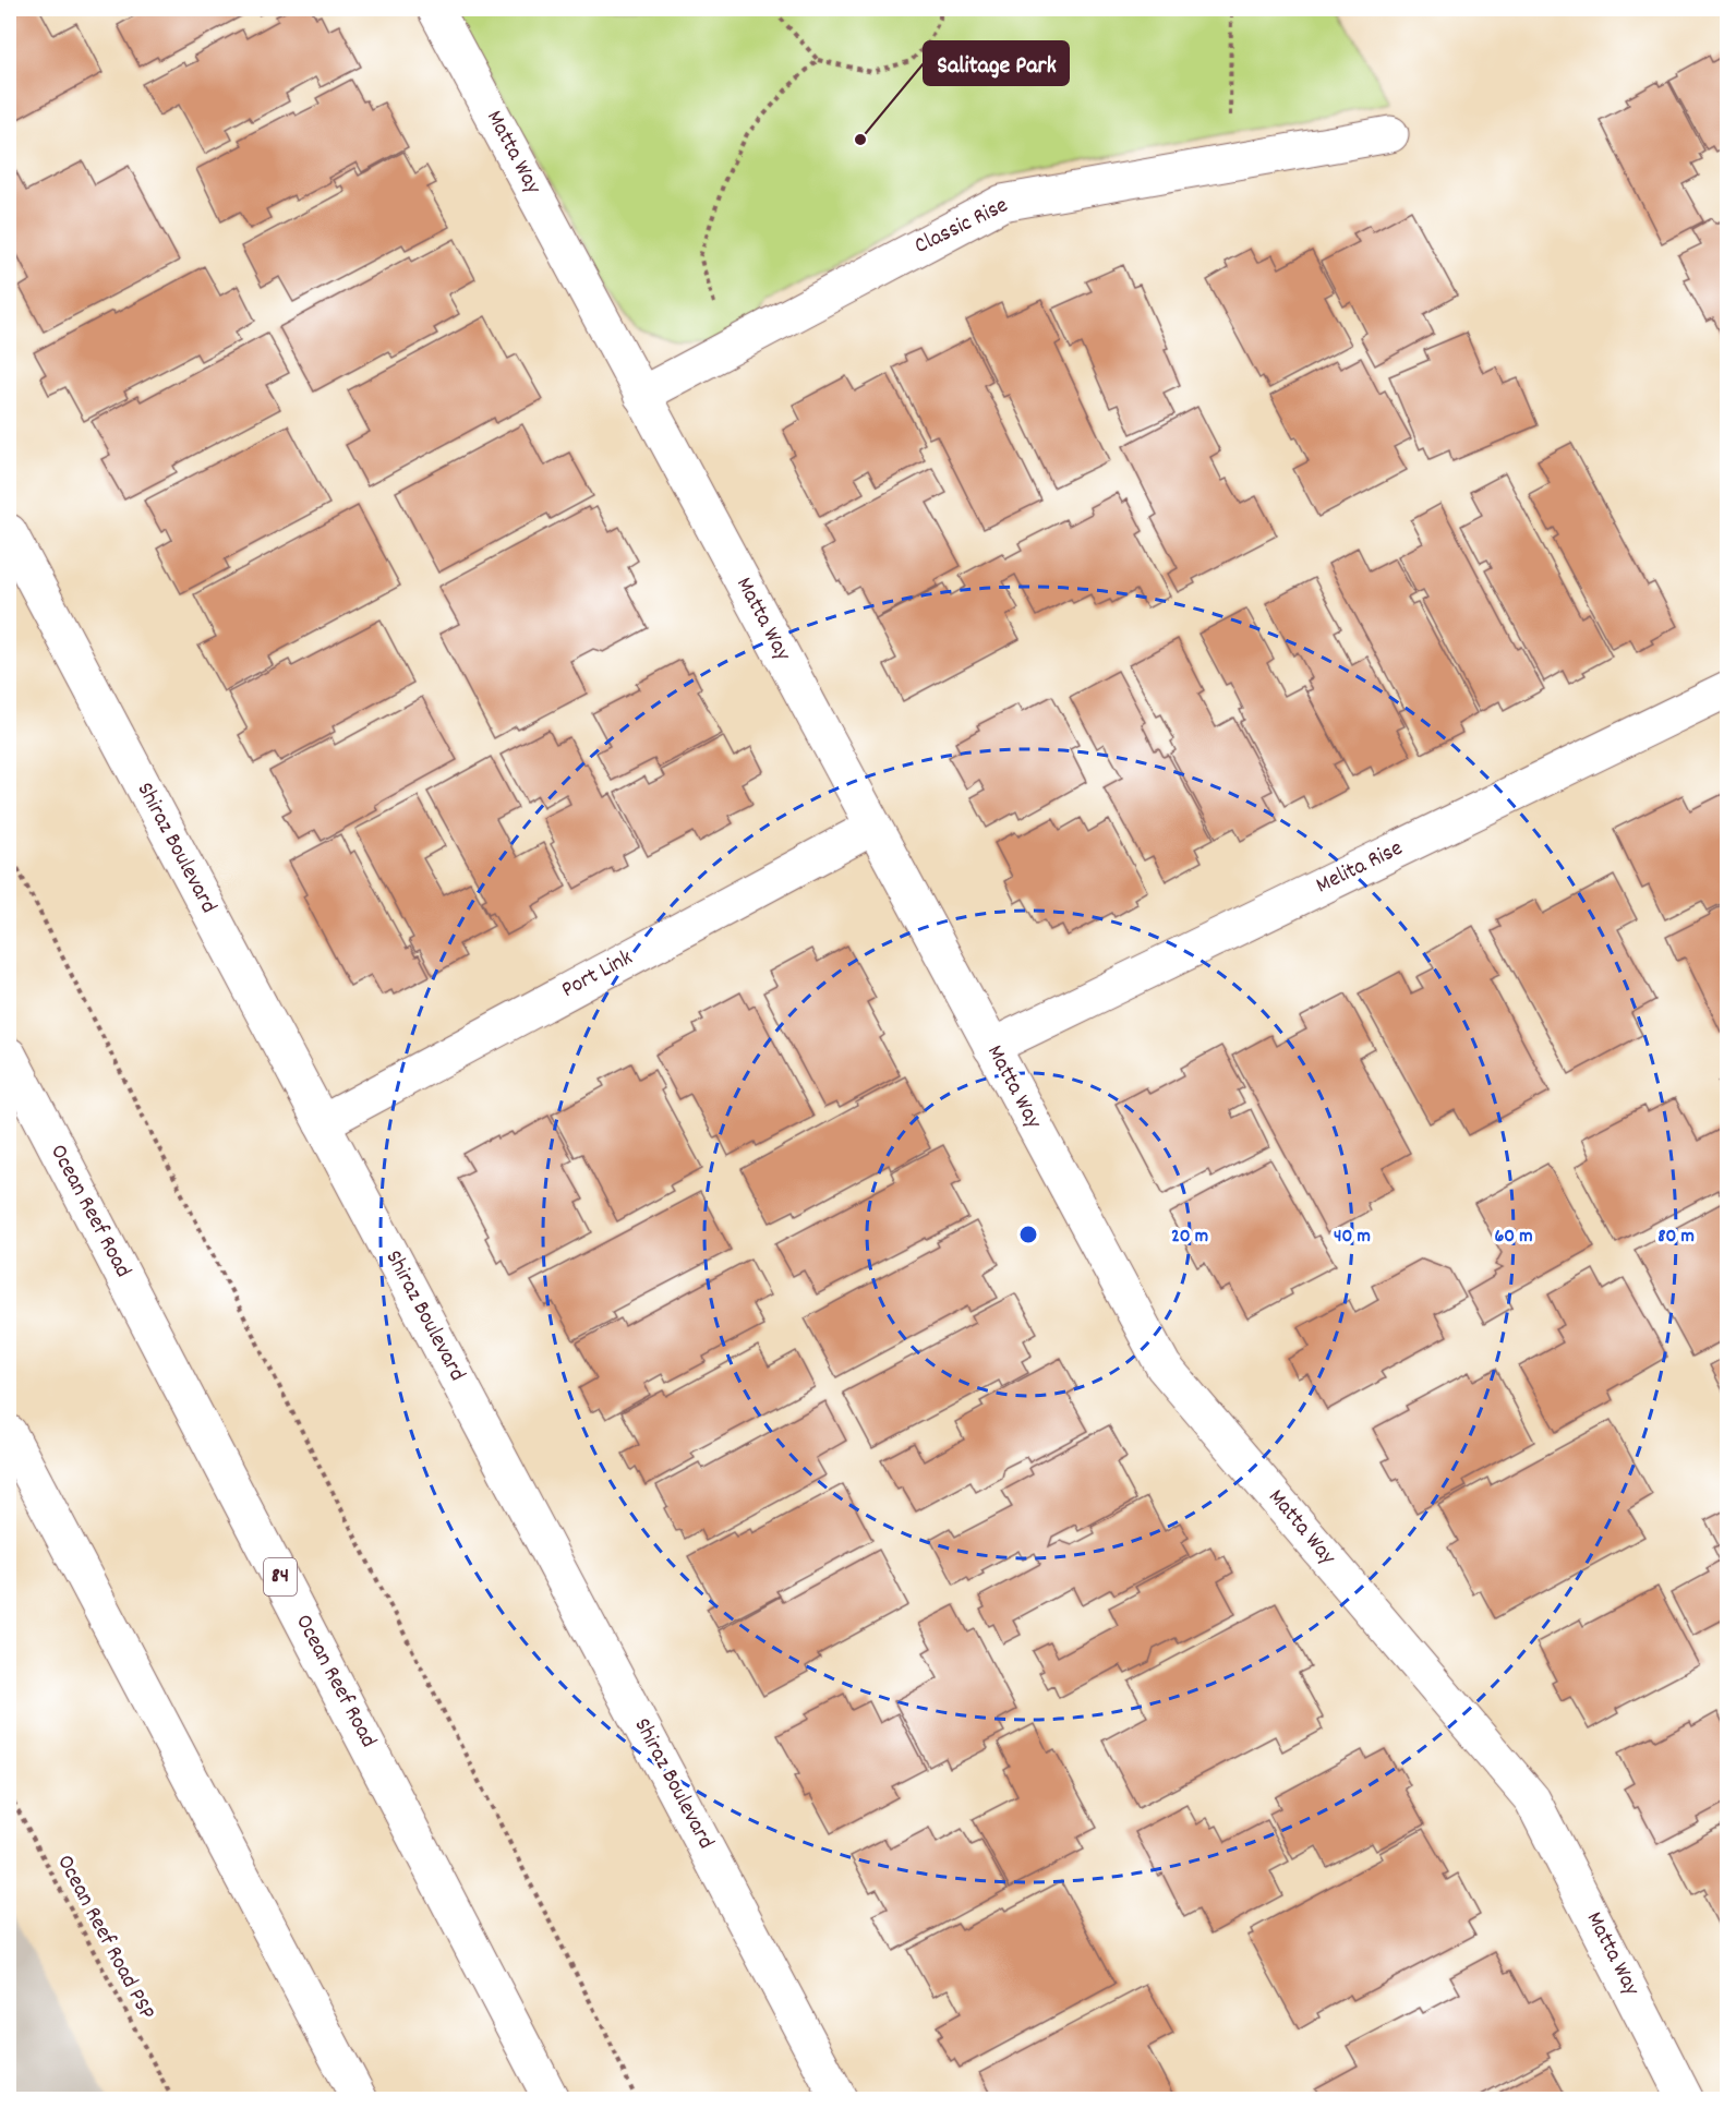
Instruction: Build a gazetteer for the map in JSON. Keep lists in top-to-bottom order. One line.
{"streets":{"street":["Matta Way","Classic Rise","Shiraz Boulevard","Melita Rise","Port Link","Ocean Reef Road","84"],"path":["Ocean Reef Road PSP"]},"crossings":[["Matta Way","Classic Rise"],["Matta Way","Melita Rise"],["Matta Way","Port Link"],["Shiraz Boulevard","Port Link"]],"places":["Salitage Park"],"rings":["20 m","40 m","60 m","80 m"]}
